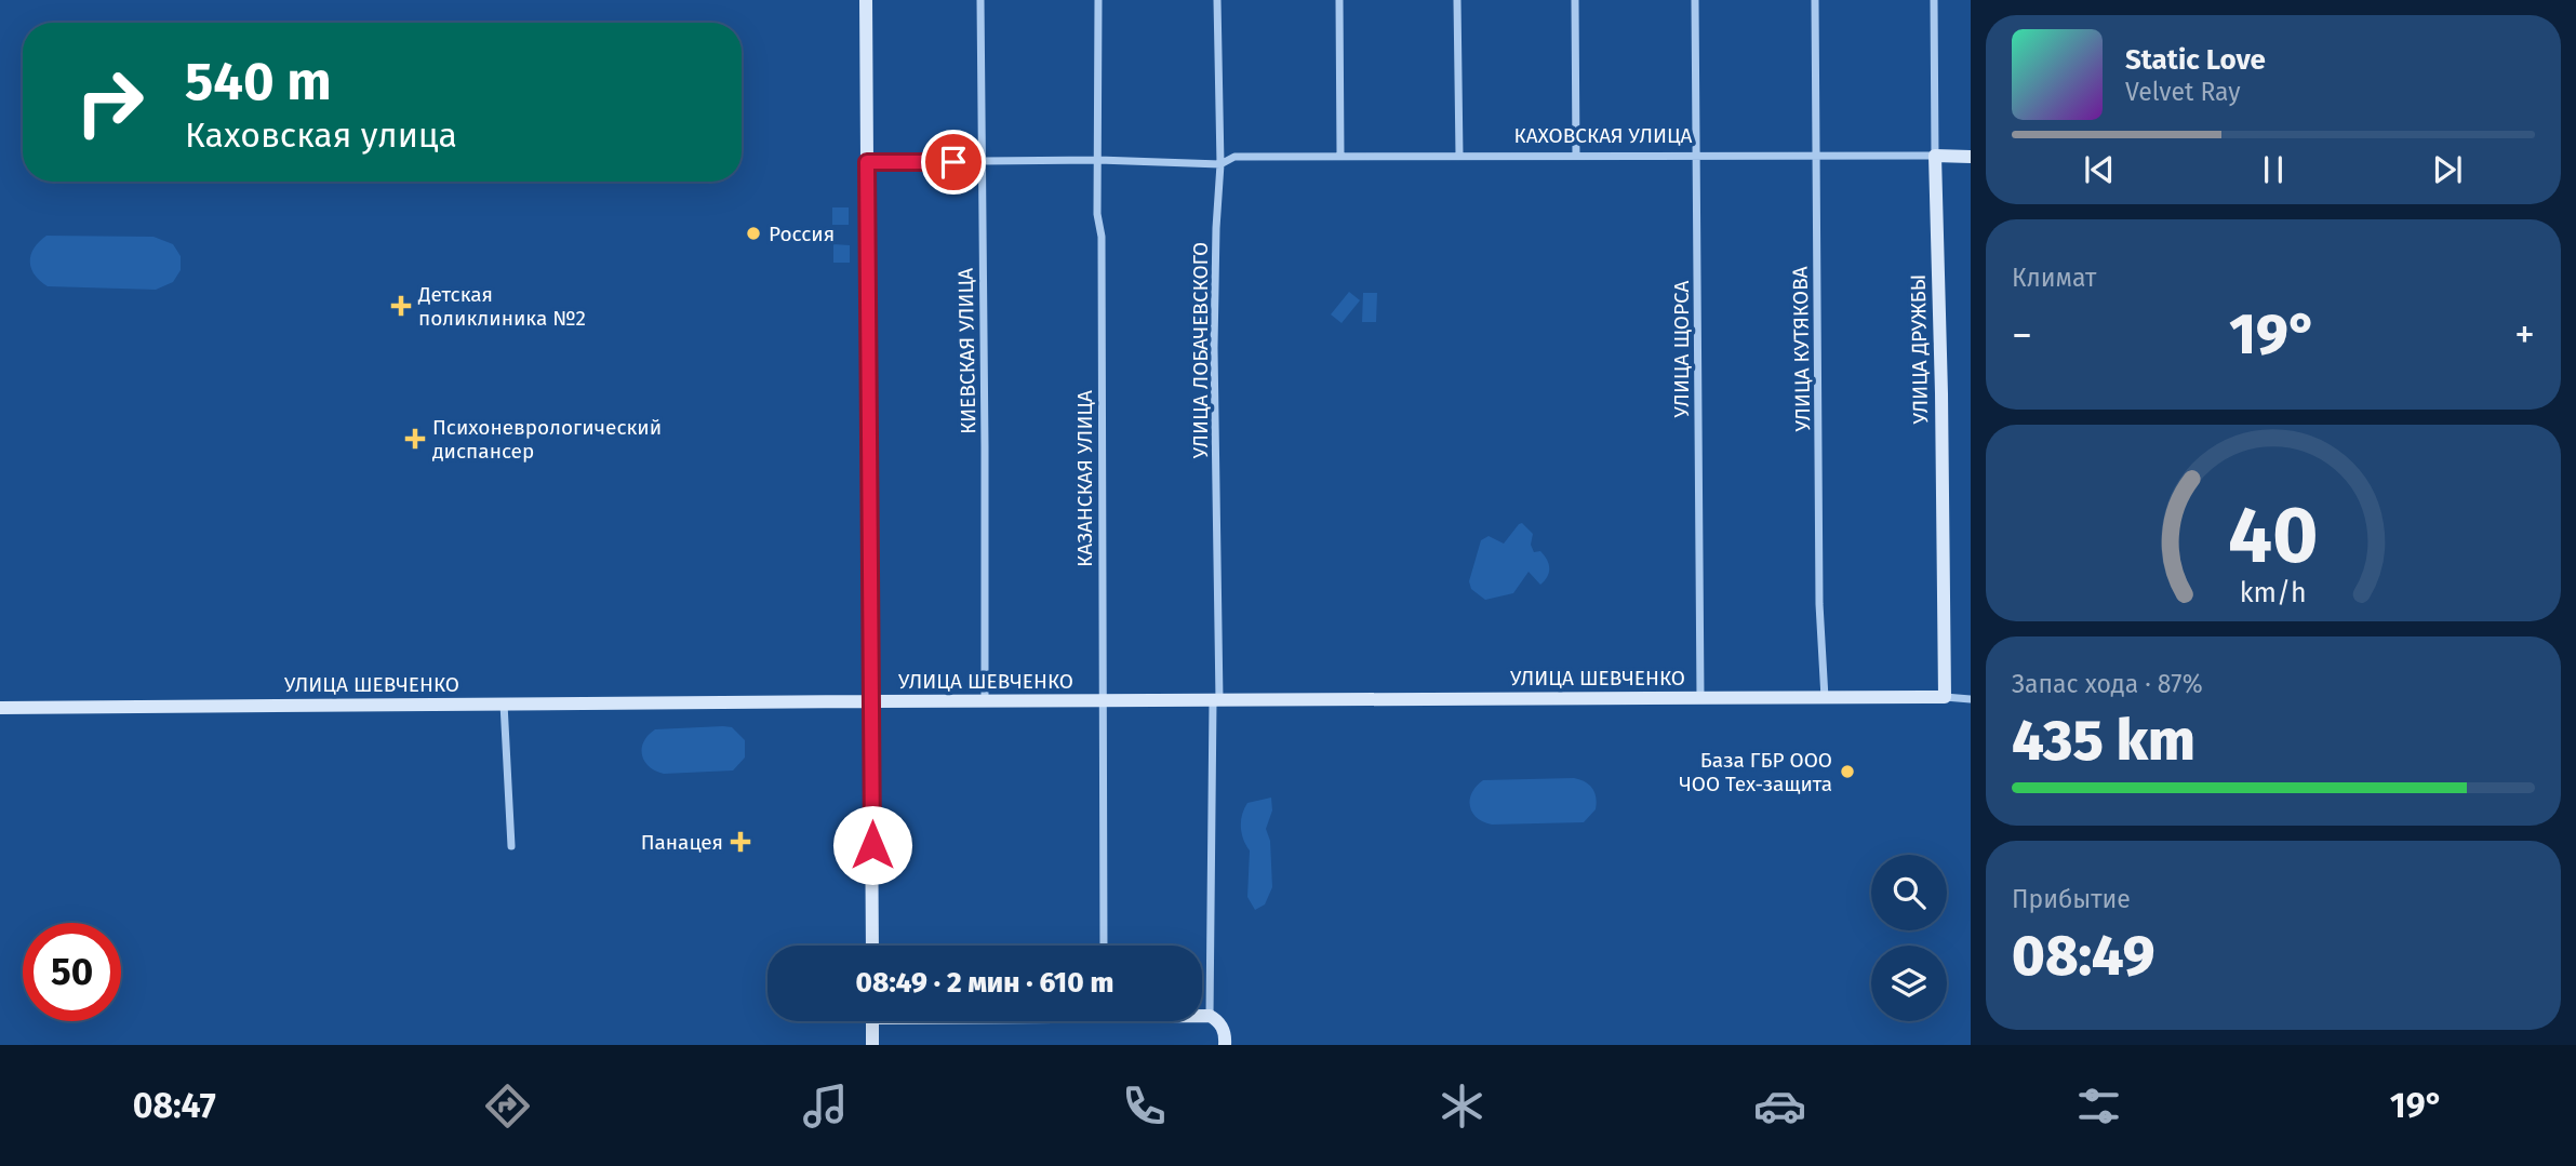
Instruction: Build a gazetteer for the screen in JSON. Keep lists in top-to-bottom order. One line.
{"streets":{"street":["КАХОВСКАЯ УЛИЦА","УЛИЦА ЩОРСА","УЛИЦА КУТЯКОВА","УЛИЦА ДРУЖБЫ","УЛИЦА ЛОБАЧЕВСКОГО","КИЕВСКАЯ УЛИЦА","КАЗАНСКАЯ УЛИЦА","УЛИЦА ШЕВЧЕНКО"]},"crossings":[["КАХОВСКАЯ УЛИЦА","УЛИЦА ЩОРСА"],["КАХОВСКАЯ УЛИЦА","УЛИЦА КУТЯКОВА"],["КАХОВСКАЯ УЛИЦА","УЛИЦА ДРУЖБЫ"],["КАХОВСКАЯ УЛИЦА","УЛИЦА ЛОБАЧЕВСКОГО"],["УЛИЦА ЩОРСА","УЛИЦА ШЕВЧЕНКО"],["УЛИЦА КУТЯКОВА","УЛИЦА ШЕВЧЕНКО"],["УЛИЦА ДРУЖБЫ","УЛИЦА ШЕВЧЕНКО"],["УЛИЦА ЛОБАЧЕВСКОГО","УЛИЦА ШЕВЧЕНКО"],["КИЕВСКАЯ УЛИЦА","УЛИЦА ШЕВЧЕНКО"],["КАЗАНСКАЯ УЛИЦА","УЛИЦА ШЕВЧЕНКО"]],"places":{"other":["Россия","База ГБР ООО ЧОО Тех-защита"],"health":["Детская поликлиника №2","Психоневрологический диспансер","Панацея"]},"page":{"turn":["540 m","Каховская улица"],"song":["Static Love","Velvet Ray"],"tile":["Климат",["Запас хода · 87%","435 km"],["Прибытие","08:49"]],"heat":["−","19°","+"],"limit":"50","trip":"08:49 · 2 мин · 610 m","tabs":["08:47","19°"],"gauge":["40","km/h"]}}
